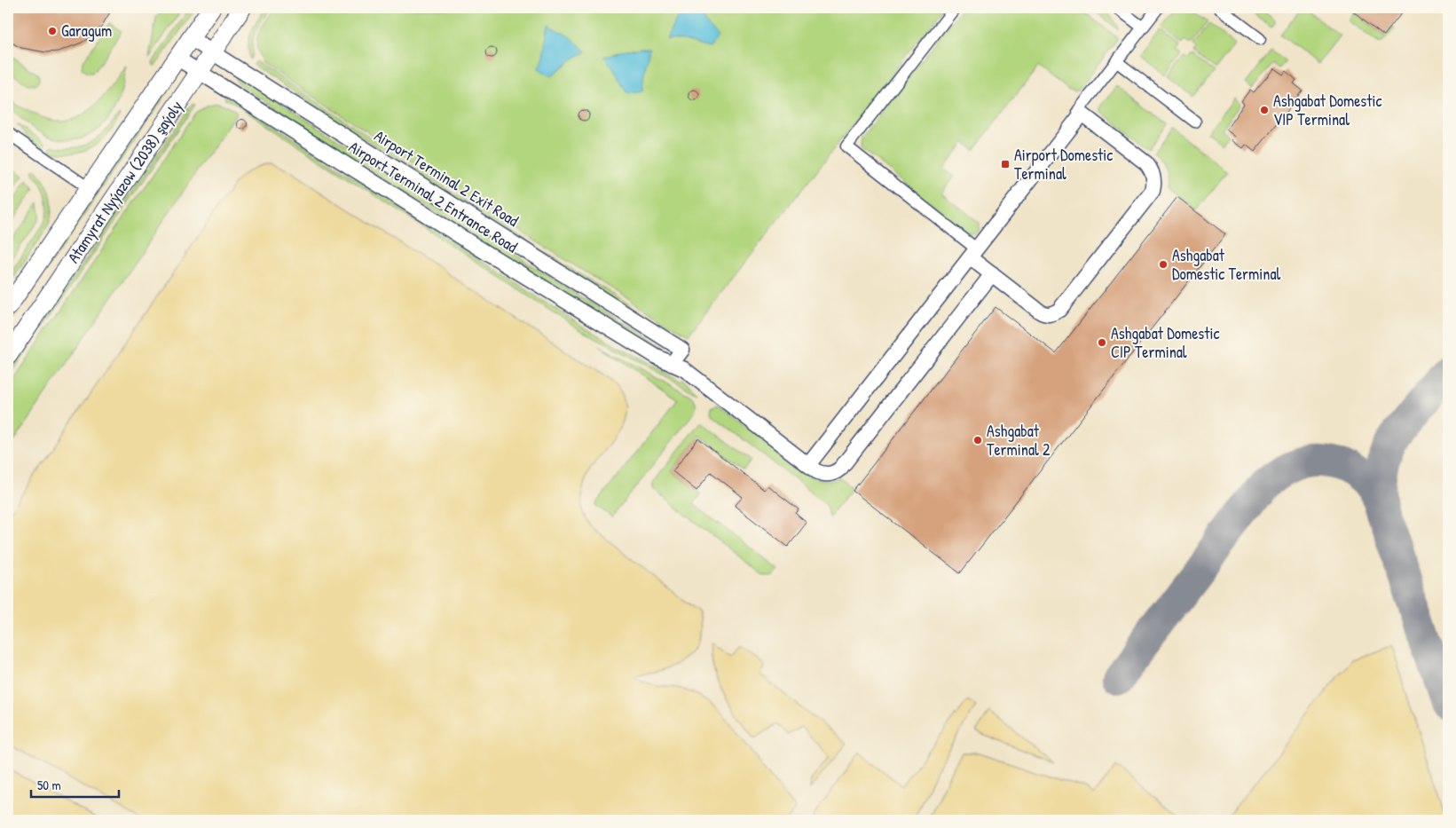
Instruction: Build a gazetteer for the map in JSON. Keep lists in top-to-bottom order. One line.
{"streets":{"main road":["Atamyrat Nyýazow (2038) şaýoly"],"street":["Airport Terminal 2 Exit Road","Airport Terminal 2 Entrance Road"]},"crossings":[["Airport Terminal 2 Exit Road","Atamyrat Nyýazow (2038) şaýoly"],["Airport Terminal 2 Exit Road","Airport Terminal 2 Entrance Road"],["Atamyrat Nyýazow (2038) şaýoly","Airport Terminal 2 Entrance Road"]],"places":{"other":["Garagum","Ashgabat Domestic VIP Terminal","Ashgabat Domestic Terminal","Ashgabat Domestic CIP Terminal","Ashgabat Terminal 2"],"transit":["Airport Domestic Terminal"]},"scale_bar":"50 m"}
